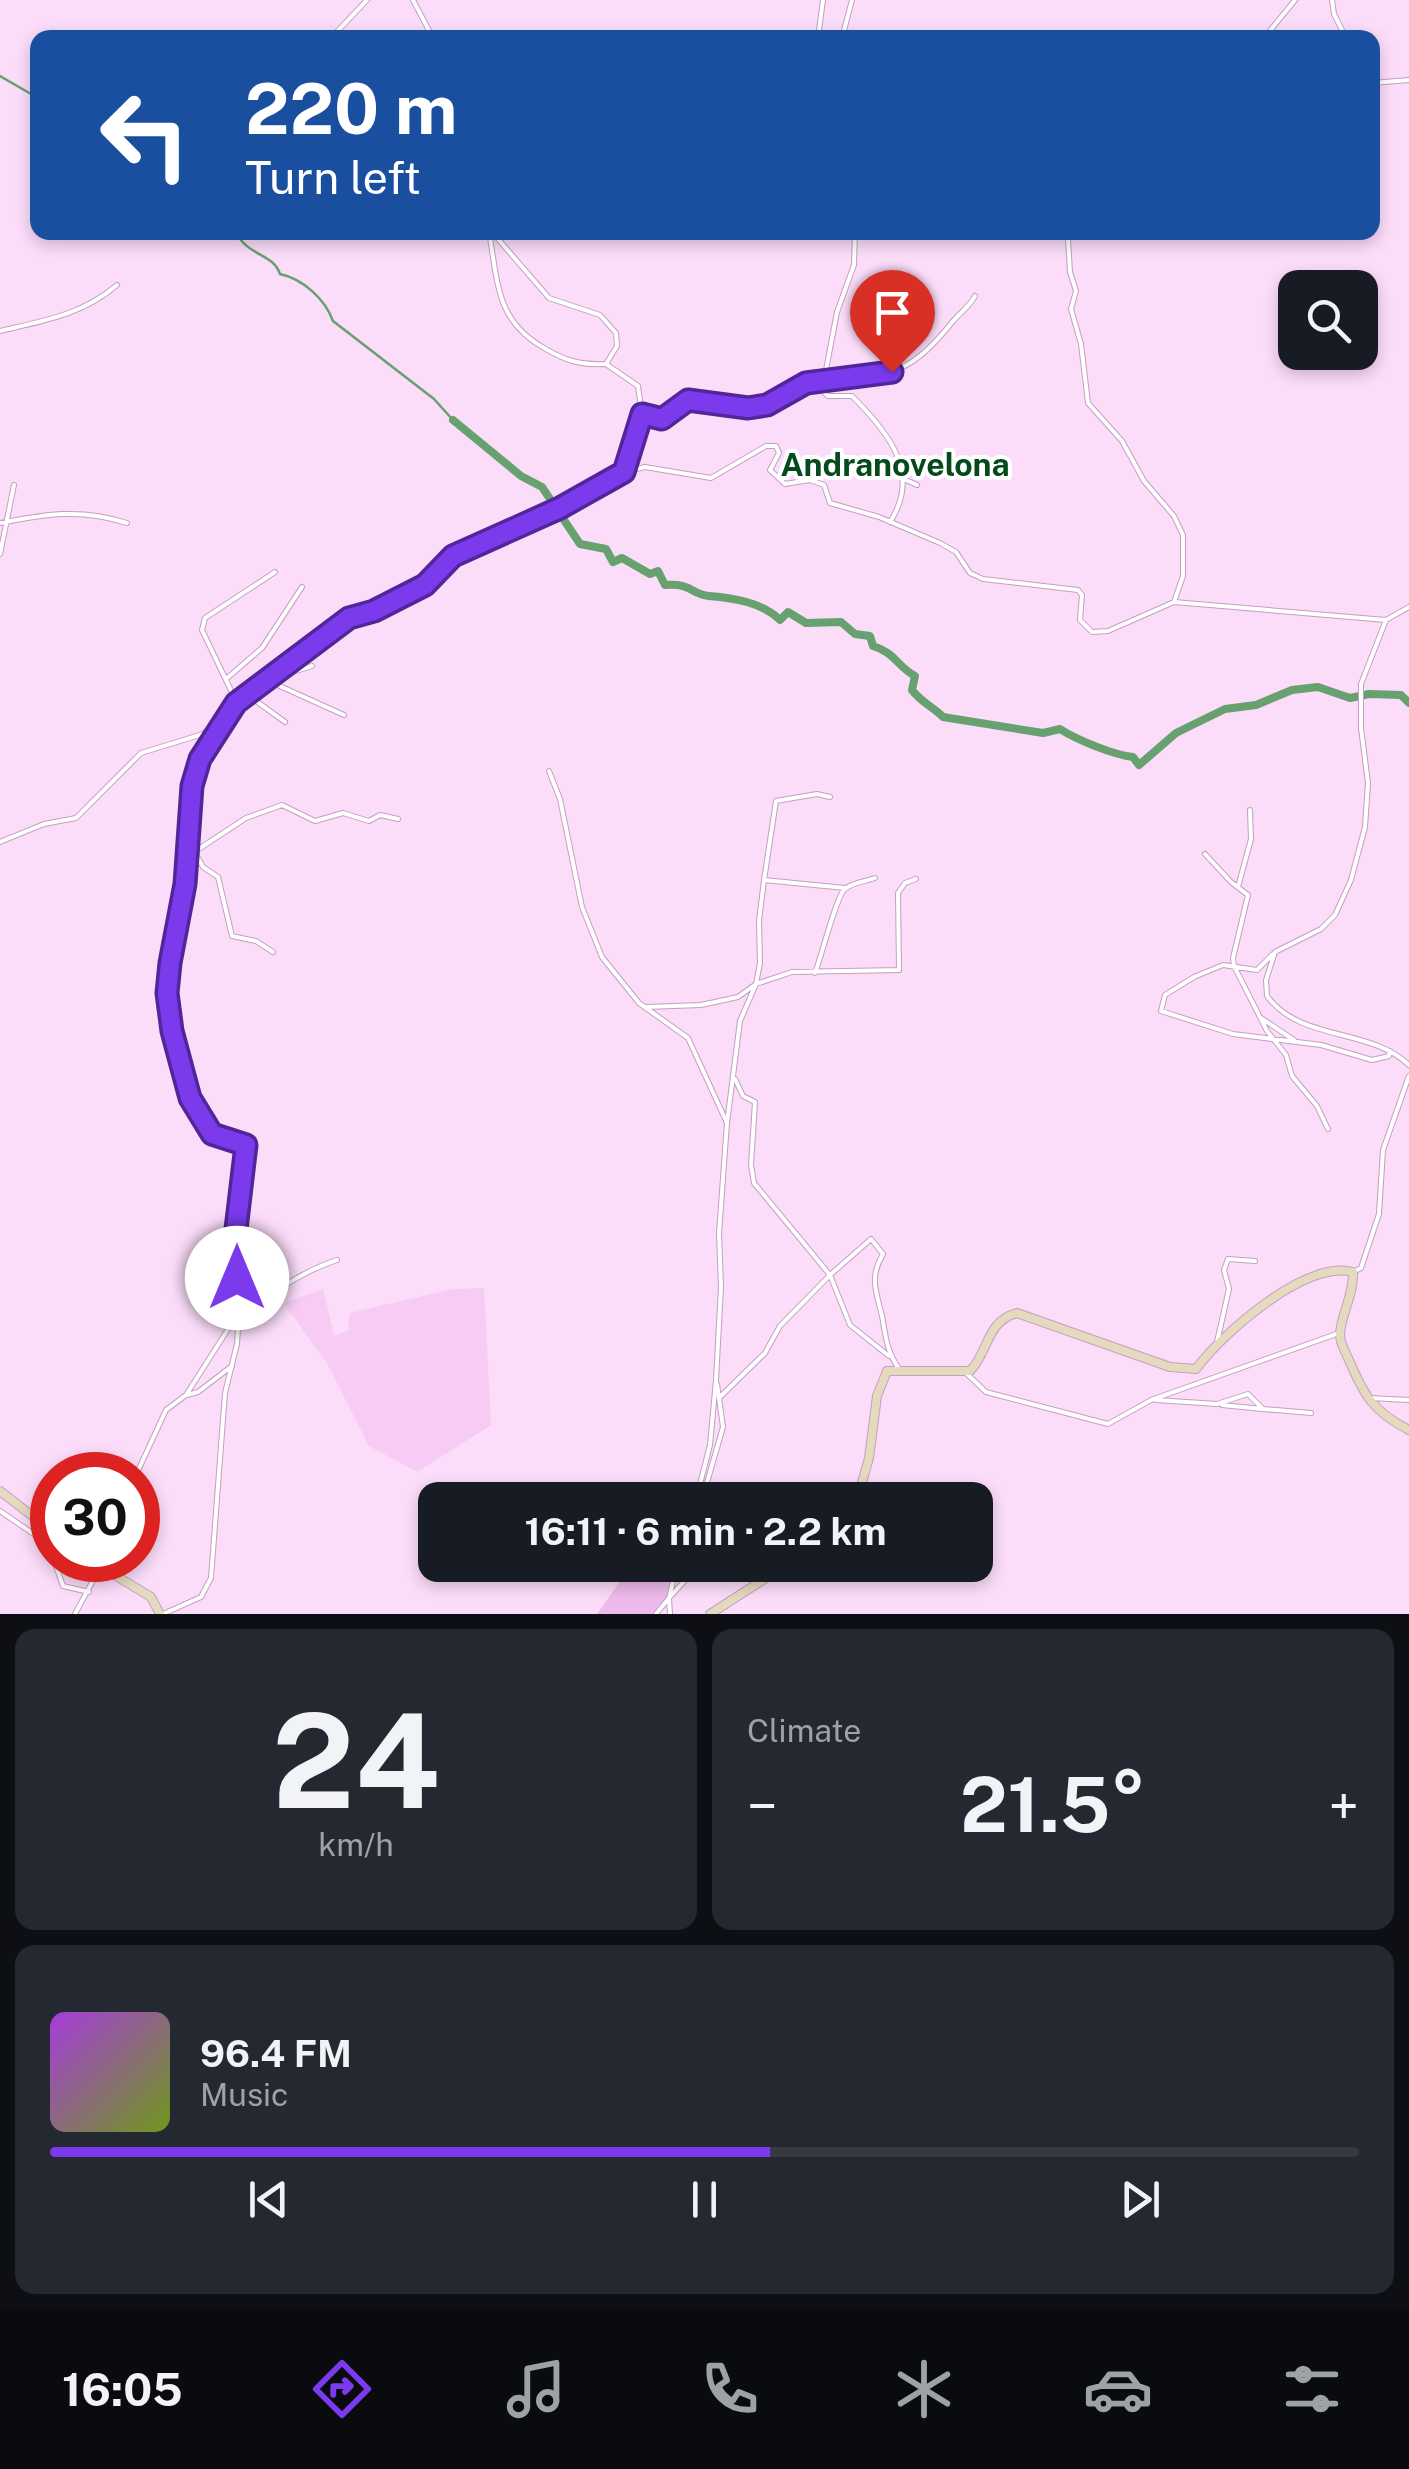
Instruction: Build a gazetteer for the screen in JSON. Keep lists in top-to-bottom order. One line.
{"districts":["Andranovelona"],"page":{"turn":["220 m","Turn left"],"limit":"30","trip":"16:11 · 6 min · 2.2 km","tile":[["24","km/h"],"Climate"],"heat":["−","21.5°","+"],"song":["96.4 FM","Music"],"tabs":"16:05"}}
